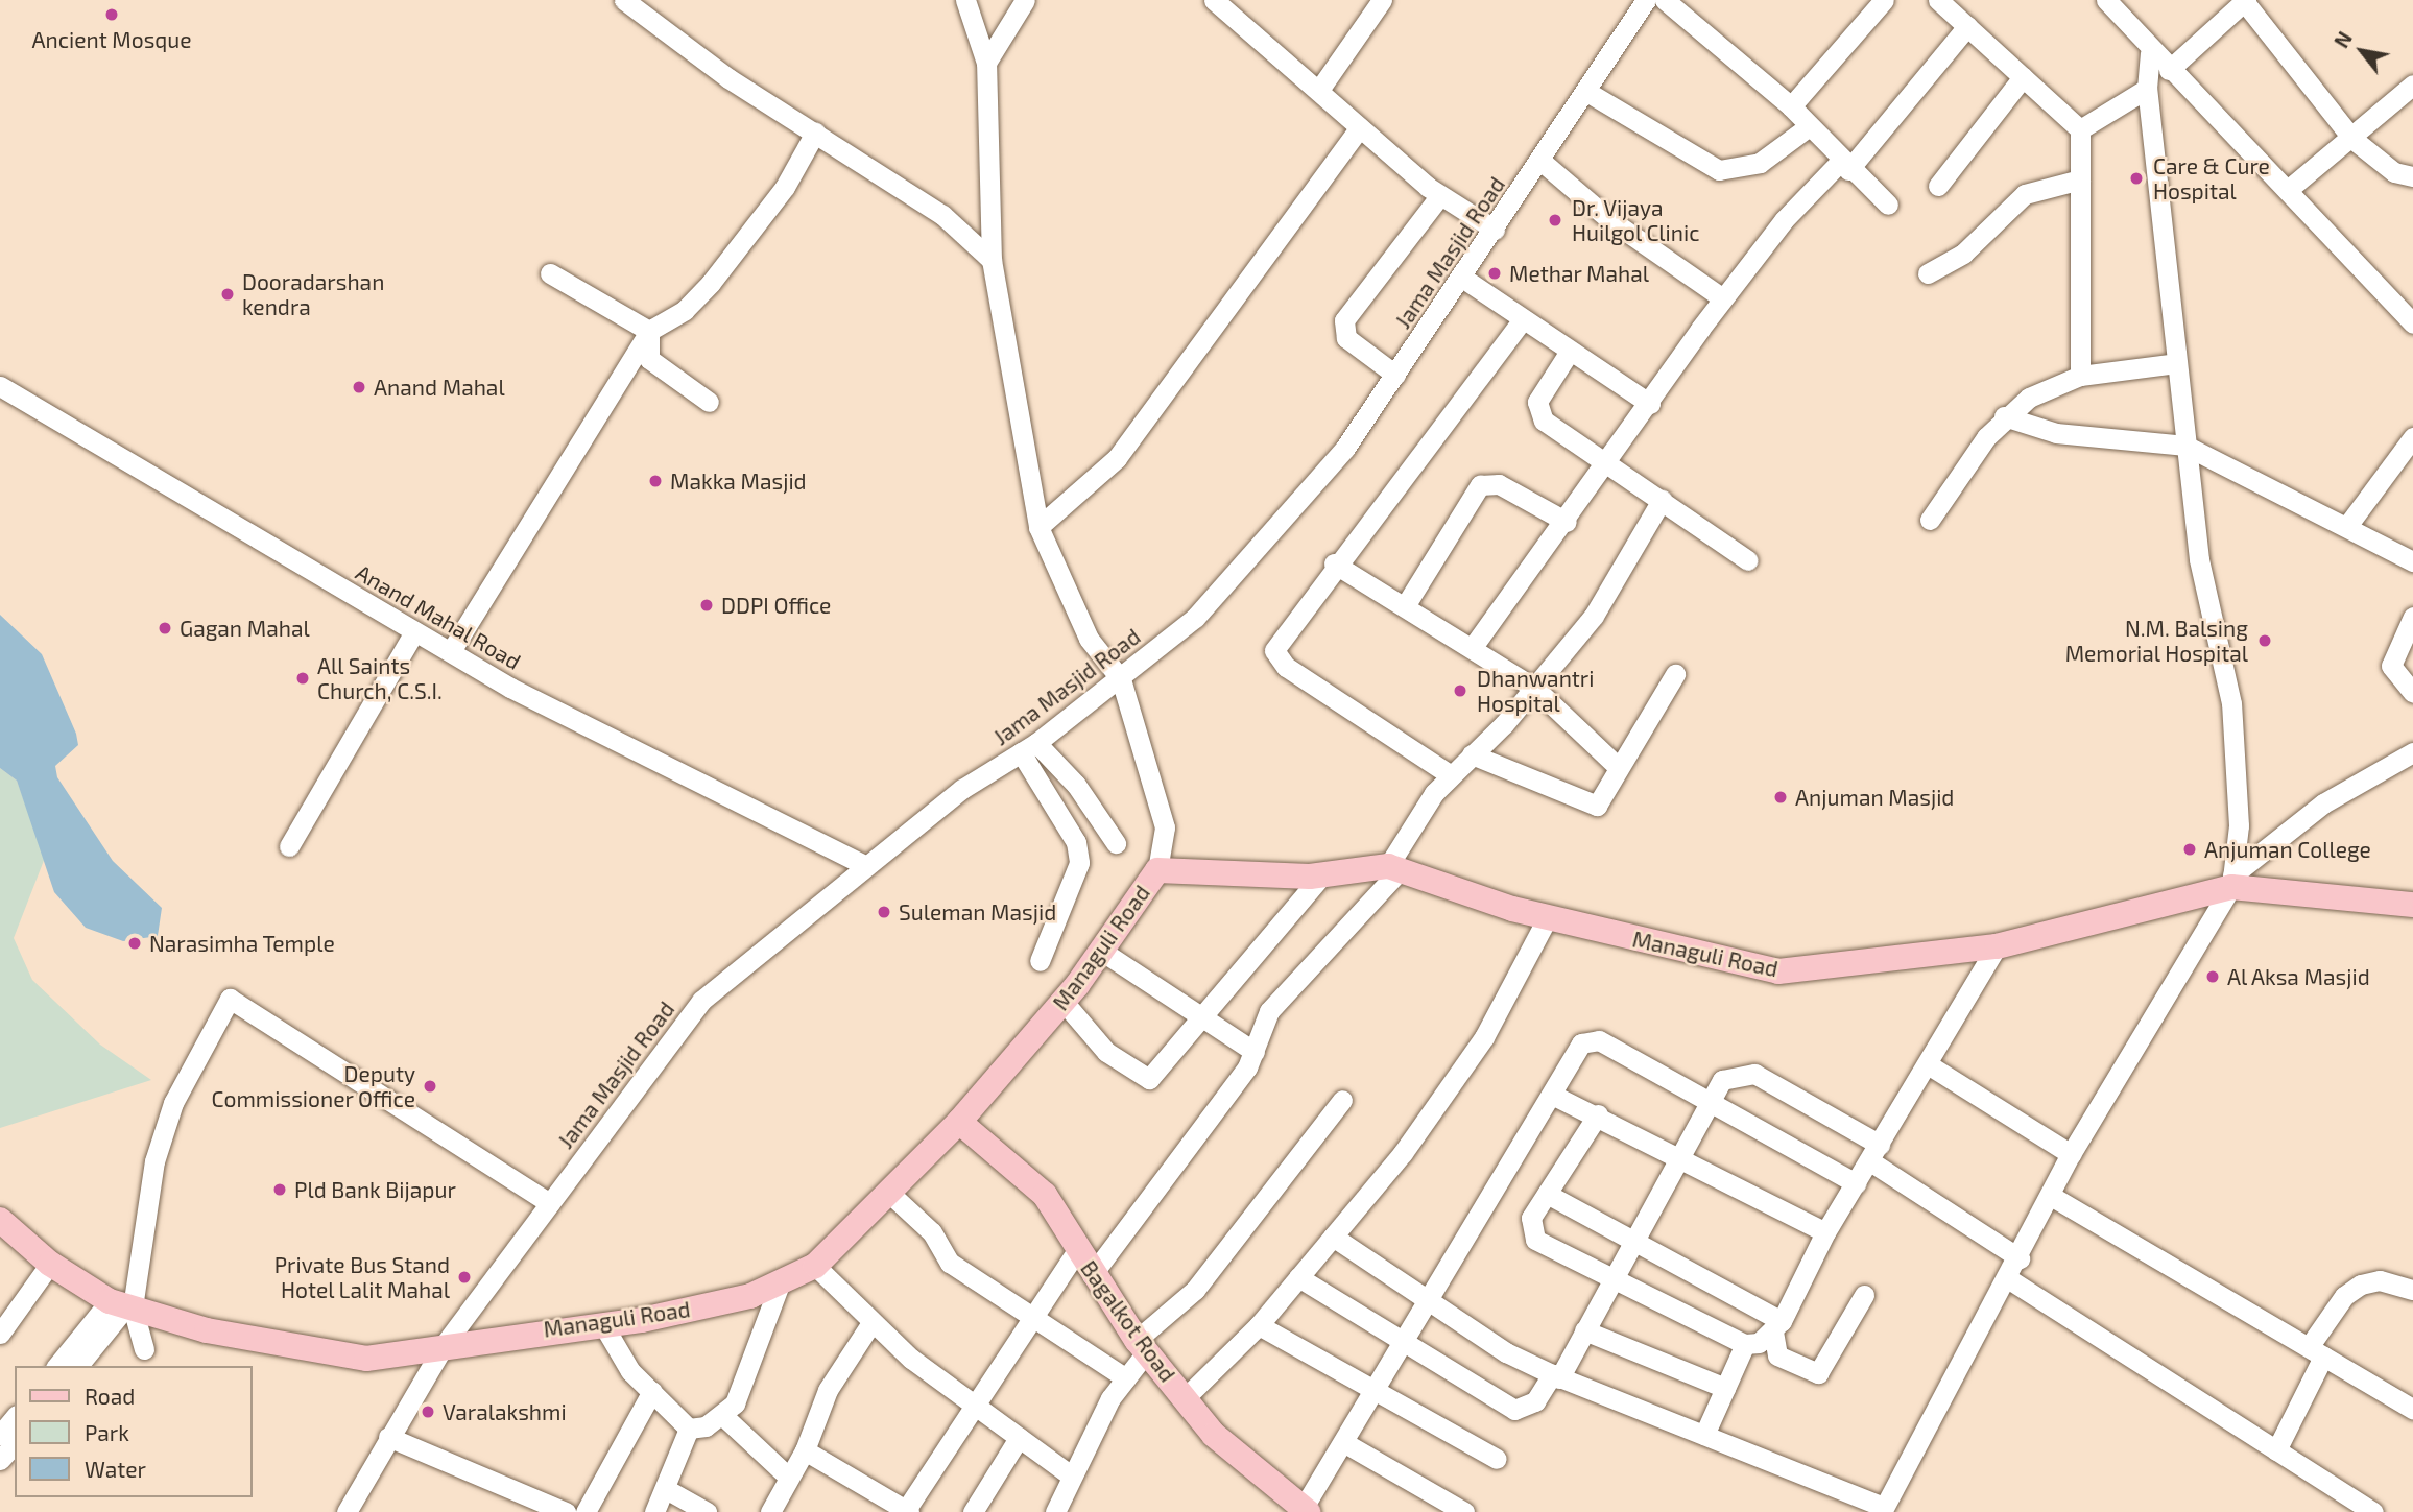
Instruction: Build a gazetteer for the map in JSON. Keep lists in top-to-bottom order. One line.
{"streets":{"main road":["Managuli Road","Bagalkot Road"],"street":["Jama Masjid Road","Anand Mahal Road"]},"crossings":[["Jama Masjid Road","Anand Mahal Road"],["Jama Masjid Road","Managuli Road"],["Managuli Road","Bagalkot Road"]],"places":["Ancient Mosque","Care & Cure Hospital","Dr. Vijaya Huilgol Clinic","Methar Mahal","Dooradarshan kendra","Anand Mahal","Makka Masjid","DDPI Office","Gagan Mahal","N.M. Balsing Memorial Hospital","All Saints Church, C.S.I.","Dhanwantri Hospital","Anjuman Masjid","Anjuman College","Suleman Masjid","Narasimha Temple","Al Aksa Masjid","Deputy Commissioner Office","Pld Bank Bijapur","Private Bus Stand Hotel Lalit Mahal","Varalakshmi"],"legend":["Road","Park","Water"],"north":"top left"}
